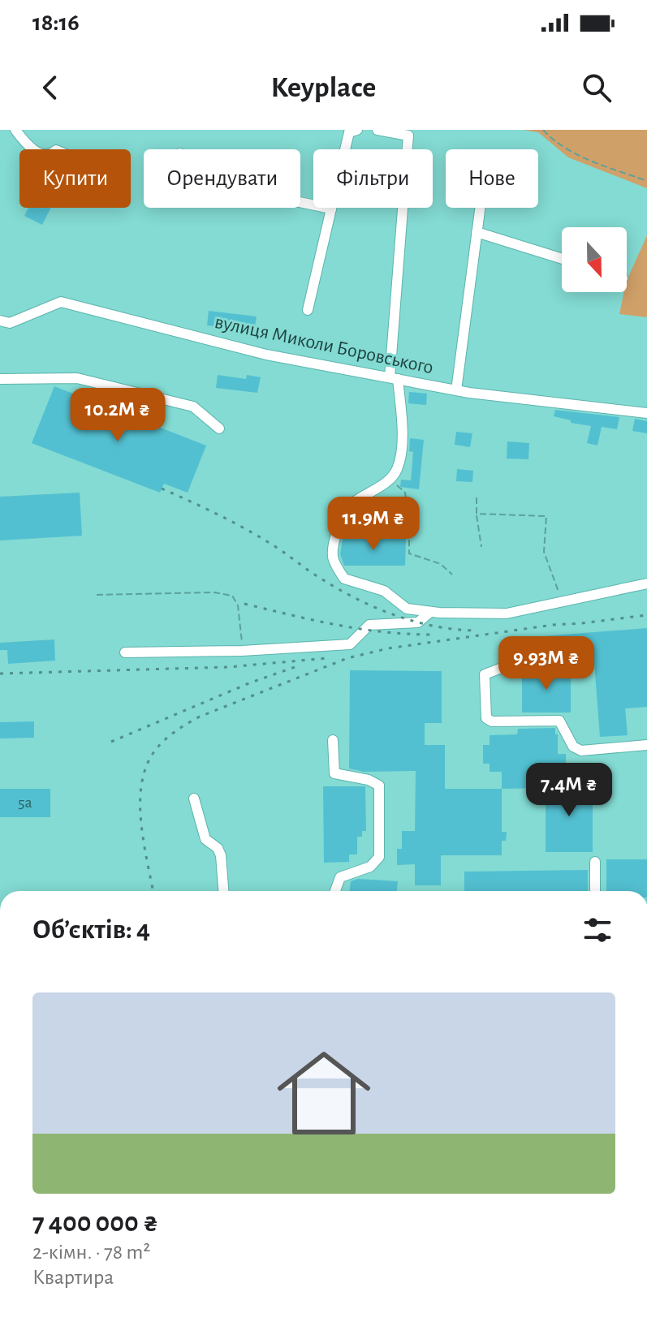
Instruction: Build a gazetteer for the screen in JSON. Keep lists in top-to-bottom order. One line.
{"streets":{"street":["вулиця Миколи Боровського"]},"house_numbers":["5а"],"north":"bottom","page":{"status":"18:16","header":"Keyplace","chip":["Купити","Орендувати","Фільтри","Нове"],"price":["10.2M ₴","11.9M ₴","9.93M ₴","7.4M ₴"],"heading":"Об’єктів: 4","list":[{"name":"7 400 000 ₴","note":"2-кімн. · 78 m² · Квартира"}]}}
